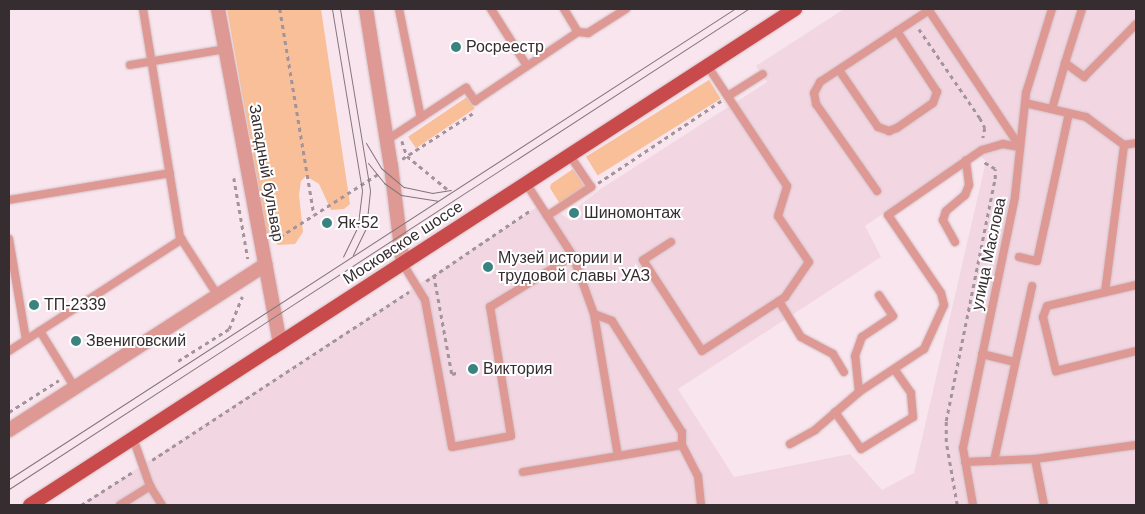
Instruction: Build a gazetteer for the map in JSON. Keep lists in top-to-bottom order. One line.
{"streets":{"main road":["Московское шоссе"],"street":["Западный бульвар"],"lane":["улица Маслова"]},"crossings":[["Западный бульвар","Московское шоссе"]],"places":["Росреестр","Шиномонтаж","Як-52","Музей истории и трудовой славы УАЗ","ТП-2339","Звениговский","Виктория"]}
